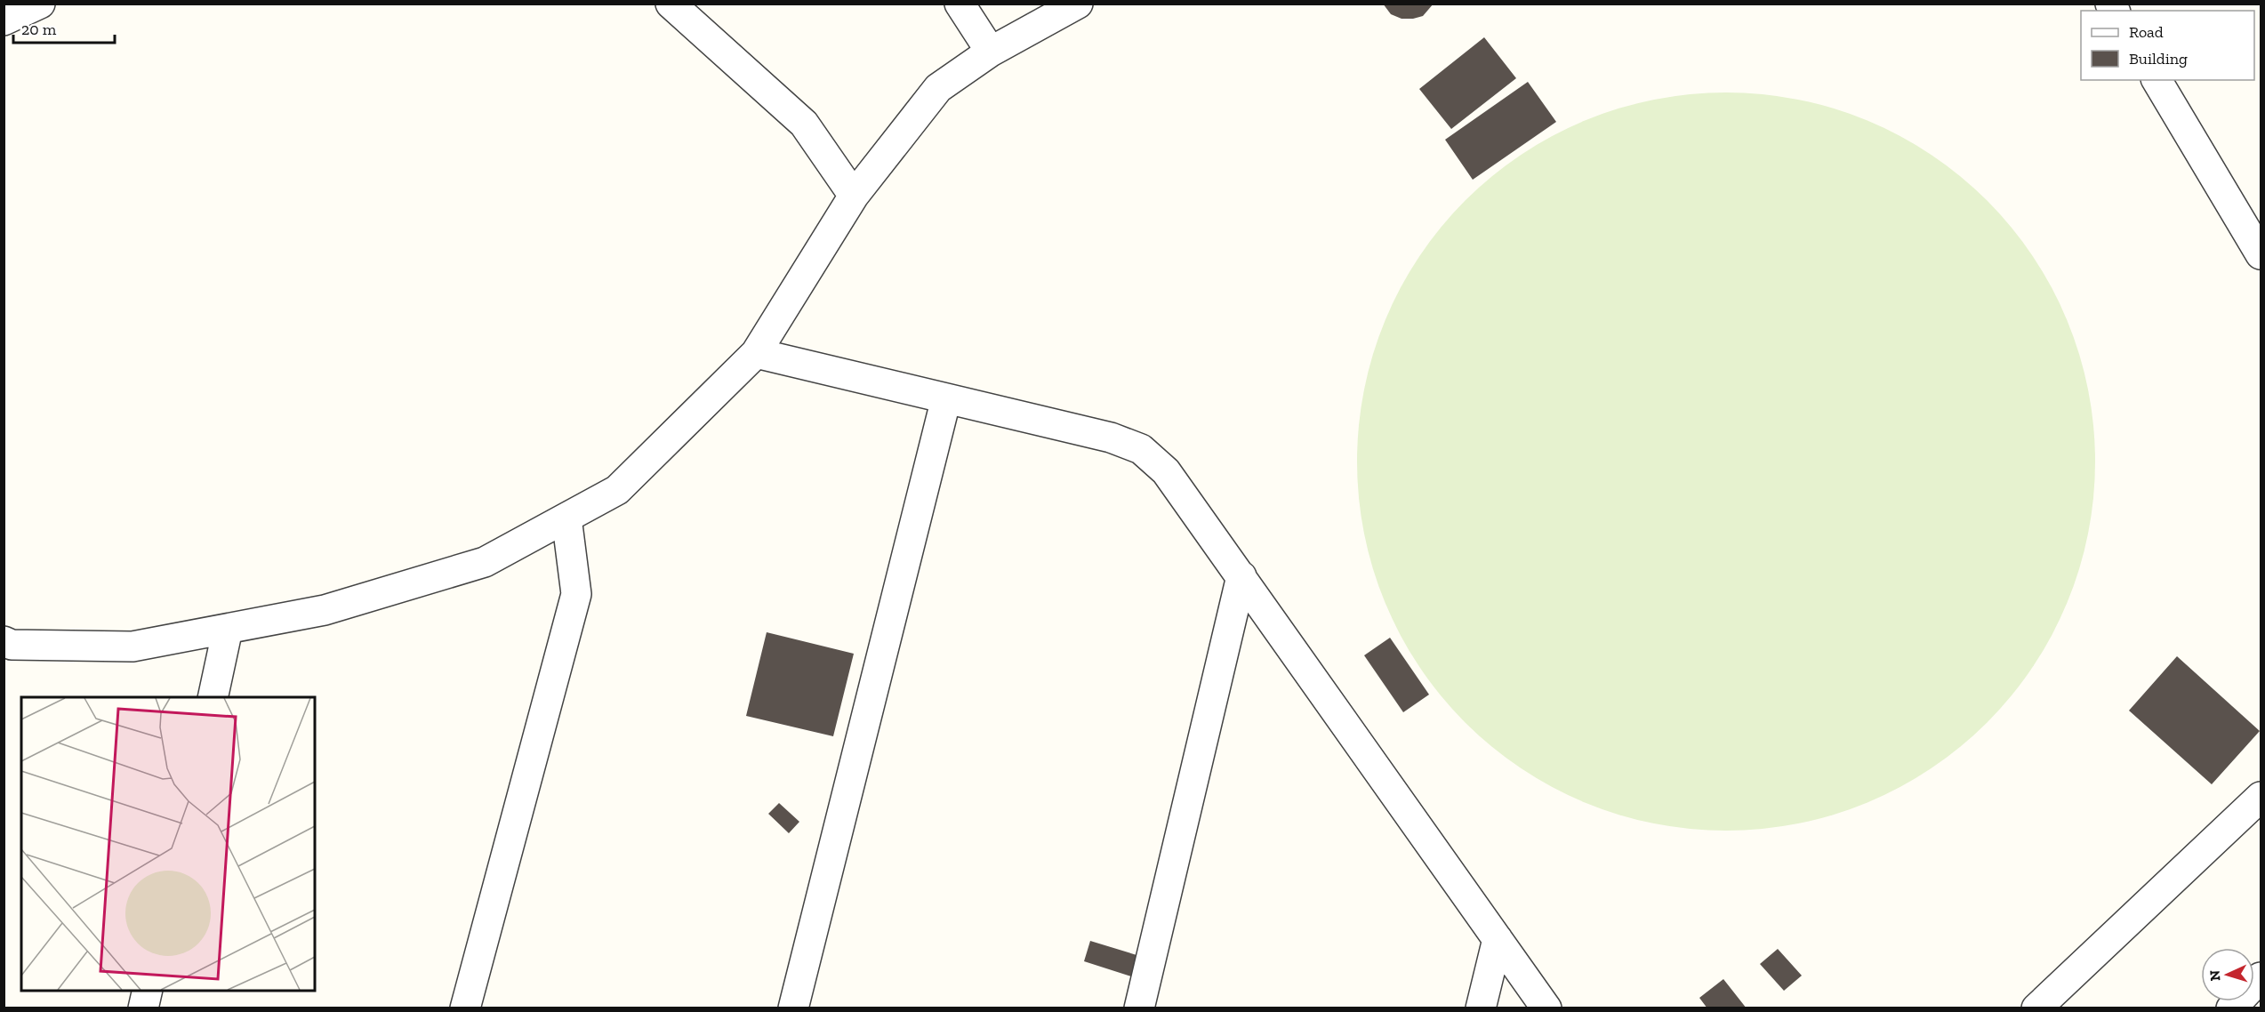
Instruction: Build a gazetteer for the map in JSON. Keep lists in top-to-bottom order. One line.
{"legend":["Road","Building"],"scale_bar":"20 m","north":"left"}
